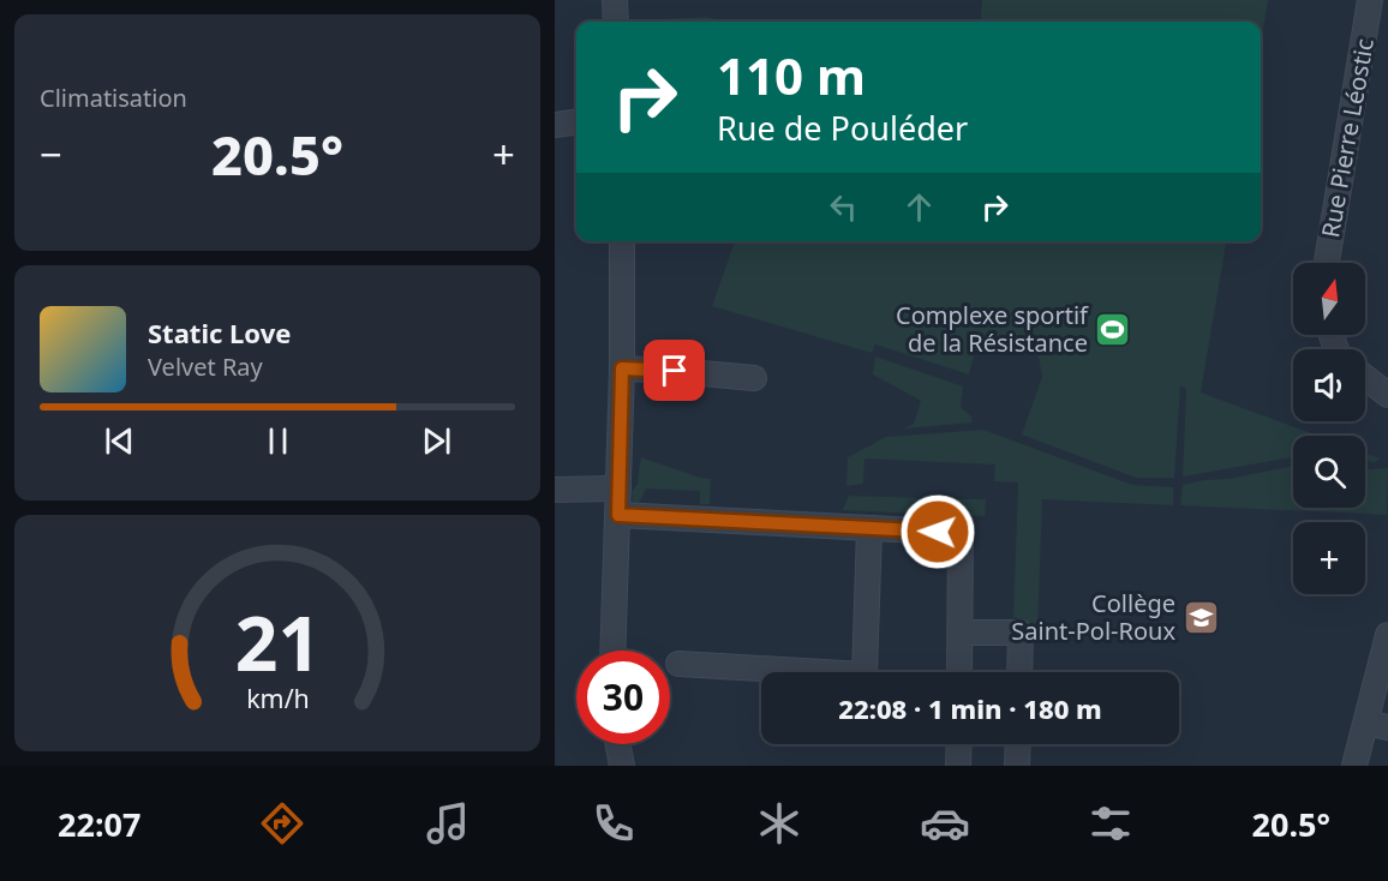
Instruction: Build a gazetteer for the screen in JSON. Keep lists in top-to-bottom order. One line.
{"streets":{"street":["Rue Pierre Léostic"]},"places":{"sports":["Complexe sportif de la Résistance"],"school or university":["Collège Saint-Pol-Roux"]},"north":"top","page":{"tile":"Climatisation","turn":["110 m","Rue de Pouléder"],"heat":["−","20.5°","+"],"map_buttons":"+","song":["Static Love","Velvet Ray"],"limit":"30","trip":"22:08 · 1 min · 180 m","tabs":["22:07","20.5°"],"gauge":["21","km/h"]}}
